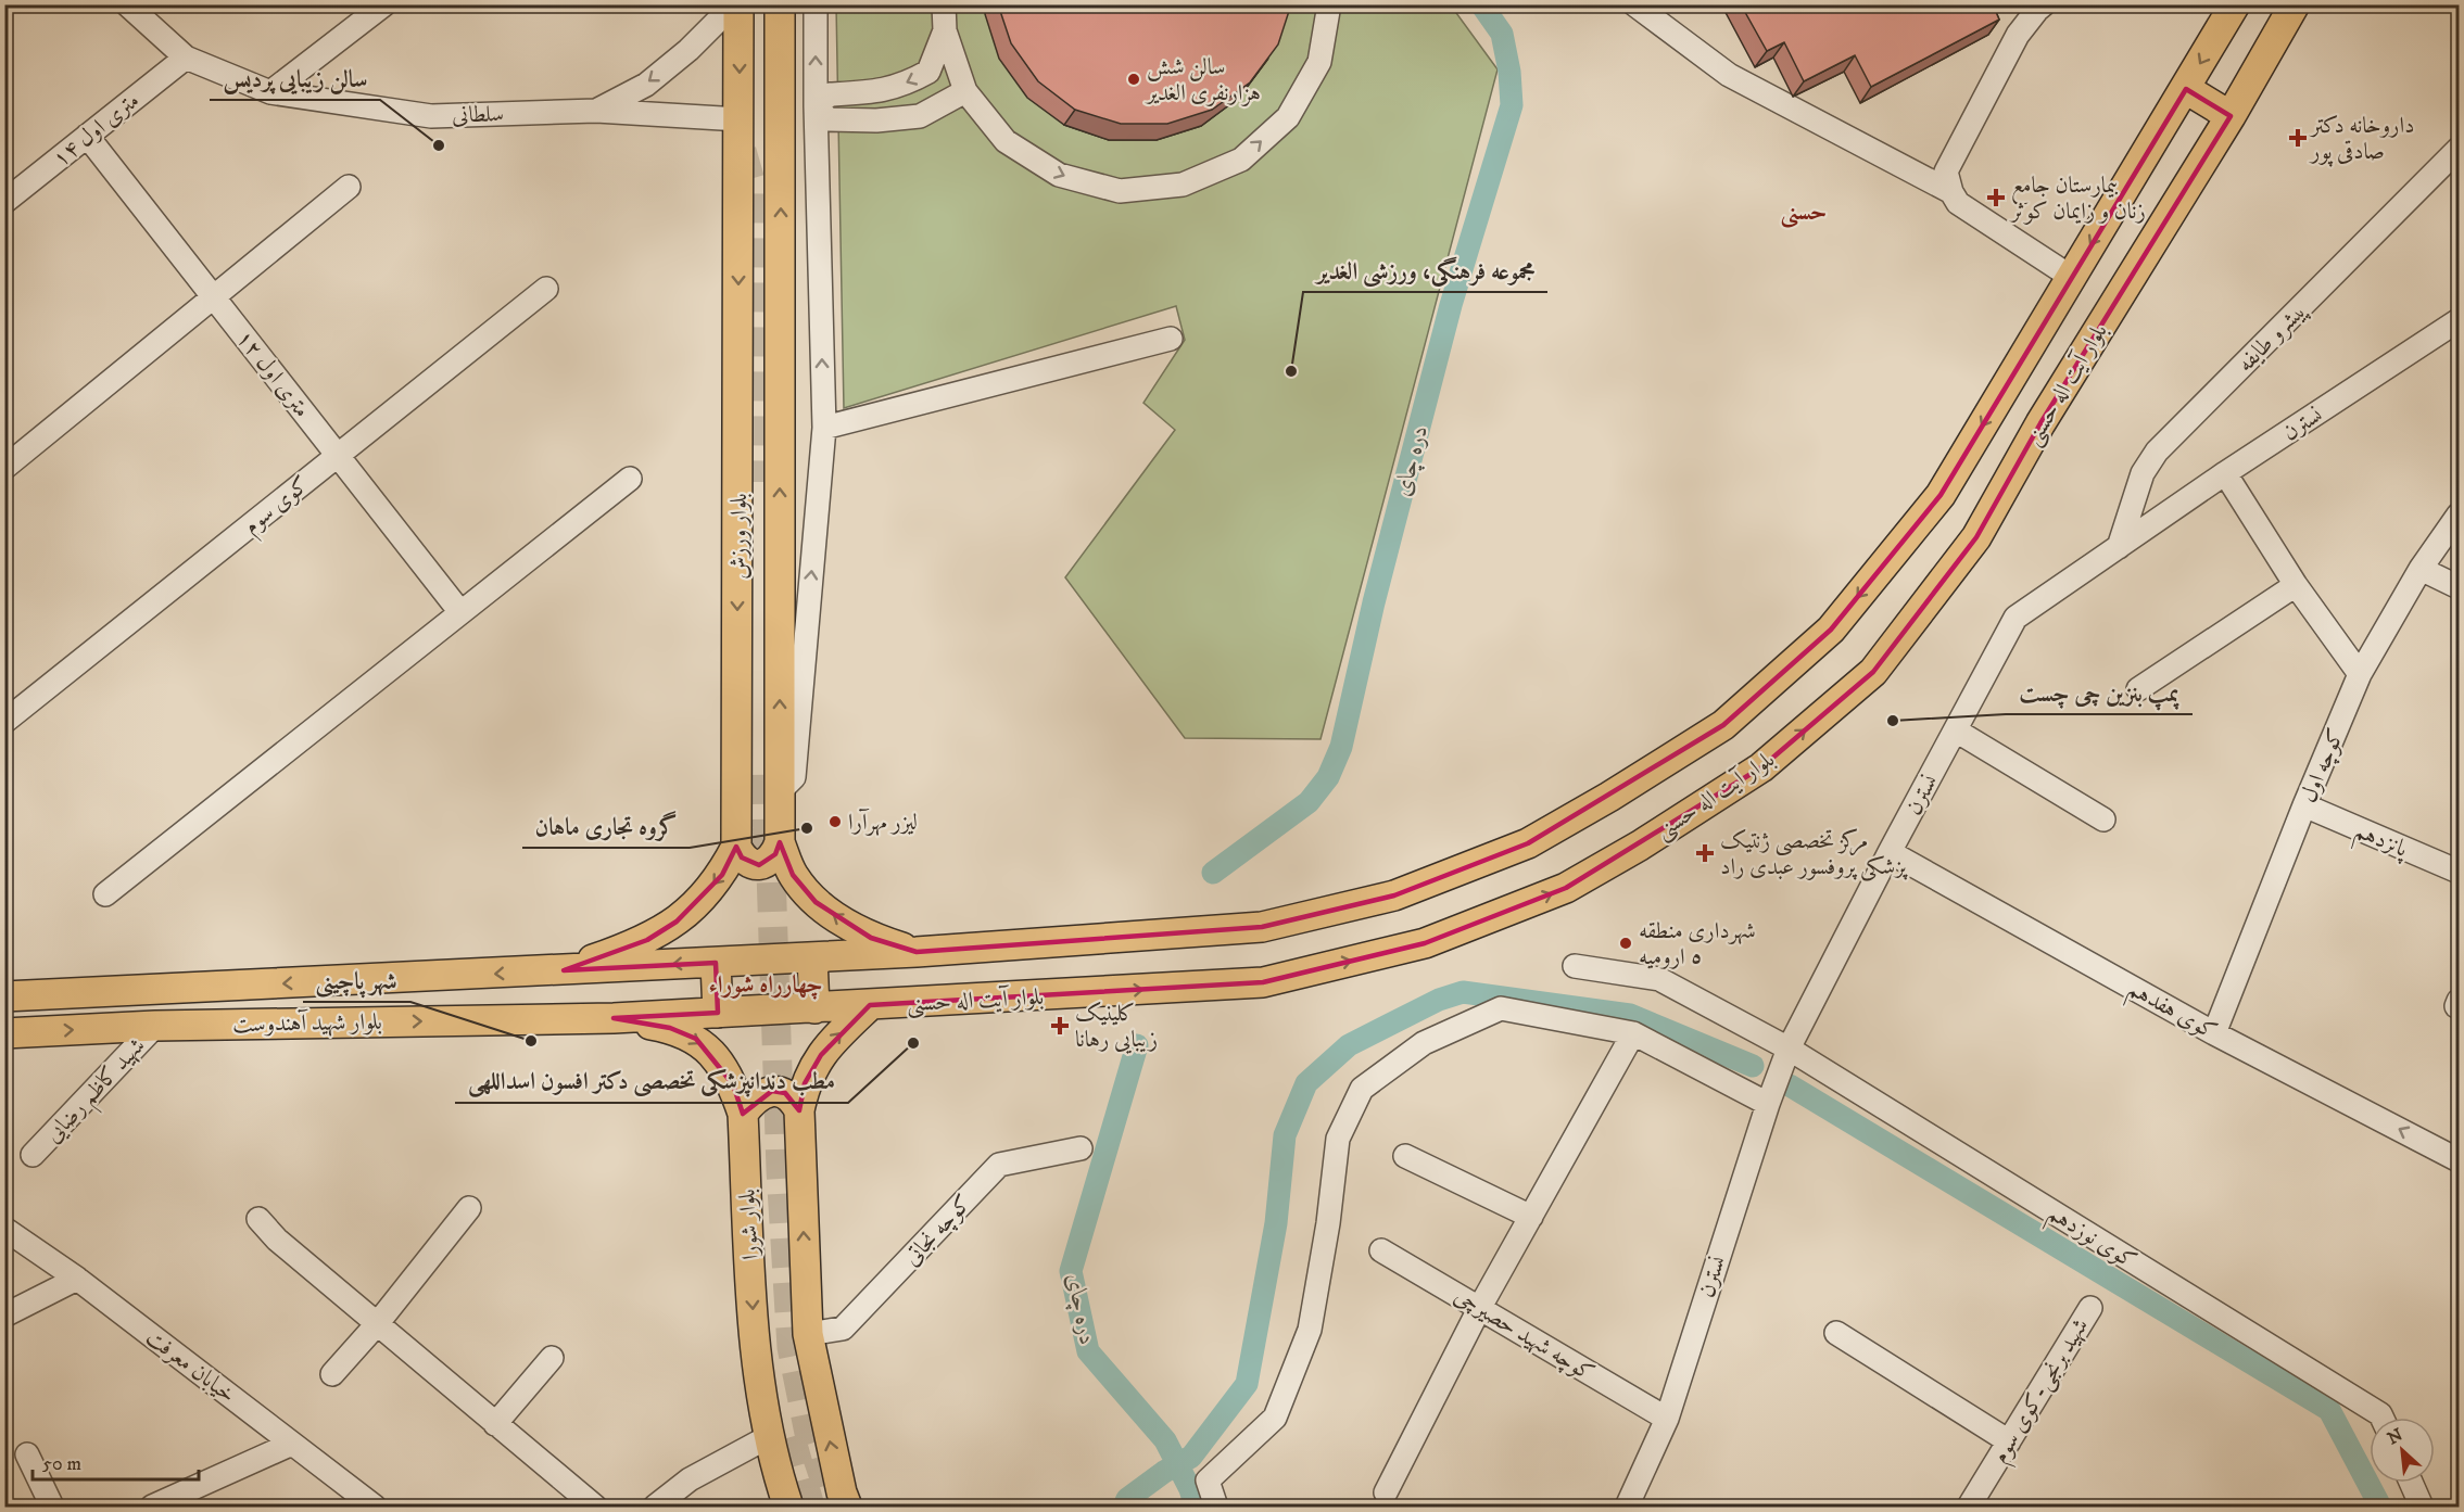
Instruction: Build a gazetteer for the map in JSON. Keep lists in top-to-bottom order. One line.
{"streets":{"main road":["بلوار آیت اله حسنی","بلوار ورزش","بلوار شهید آهندوست","بلوار شورا"],"street":["سلطانی","۱۴ متری اول","پیشرو طایفه","۱۲ متری اول","نسترن","کوی سوم","کوچه اول","پانزدهم","کوی هفدهم","شهید کاظم رضایی","کوچه نجاتی","کوی نوزدهم","کوچه شهید حصیرچی","خیابان معرفت","شهید برنجی-کوی سوم"]},"crossings":[["سلطانی","۱۴ متری اول"],["سلطانی","بلوار ورزش"],["۱۴ متری اول","۱۲ متری اول"],["پیشرو طایفه","نسترن"],["۱۲ متری اول","کوی سوم"],["بلوار آیت اله حسنی","بلوار شهید آهندوست"],["نسترن","کوی هفدهم"],["نسترن","کوی نوزدهم"],["نسترن","کوچه شهید حصیرچی"],["بلوار ورزش","بلوار شهید آهندوست"],["کوچه اول","پانزدهم"],["کوچه اول","کوی هفدهم"],["بلوار شهید آهندوست","شهید کاظم رضایی"],["بلوار شهید آهندوست","بلوار شورا"]],"one_way":["کوی هفدهم"],"districts":["حسنی","چهارراه شوراء"],"water":["دره چای"],"places":{"other":["سالن شش هزارنفری الغدیر","سالن زیبایی پردیس","مجموعه فرهنگی، ورزشی الغدیر","پمپ بنزین چى چست","لیزر مهرآرا","گروه تجاری ماهان","شهردارى منطقه ٥ ارومیه","شهر پاچینی","مطب دندانپزشکی تخصصی دکتر افسون اسداللهی"],"health":["داروخانه دکتر صادقی پور","بیمارستان جامع زنان و زایمان کوثر","مرکز تخصصی ژنتیک پزشکی پروفسور عبدی راد","کلینیک زیبایی رهانا"]},"scale_bar":"50 m","north":"top left"}
